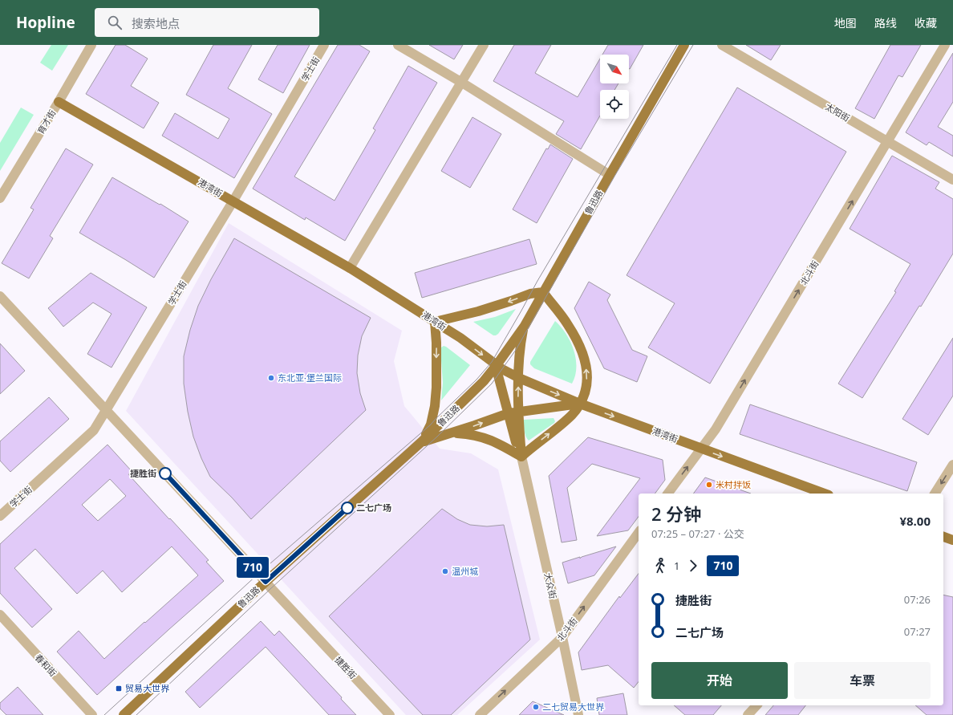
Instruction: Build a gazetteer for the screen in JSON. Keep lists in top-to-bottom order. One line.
{"streets":{"main road":["港湾街","鲁迅路"],"street":["学士街","太阳街","育才街","北斗街","大众街","春和街","捷胜街"]},"crossings":[["学士街","港湾街"],["学士街","捷胜街"],["太阳街","北斗街"],["育才街","港湾街"],["港湾街","鲁迅路"],["港湾街","北斗街"],["鲁迅路","捷胜街"],["北斗街","大众街"]],"one_way":["港湾街","北斗街"],"places":{"other":["东北亚·堡兰国际","捷胜街","米村拌饭","二七广场","温州城","二七贸易大世界"],"transit":["贸易大世界"]},"lines":["bus line 710"],"north":"bottom right","page":{"header":"Hopline","search":"搜索地点","nav":["地图","路线","收藏"],"on_map":"710","heading":["2 分钟","07:25 – 07:27 · 公交","¥8.00"],"legs":["1","710"],"list":[{"name":"捷胜街","value":"07:26"},{"name":"二七广场","value":"07:27"}],"buttons":["开始","车票"]}}
